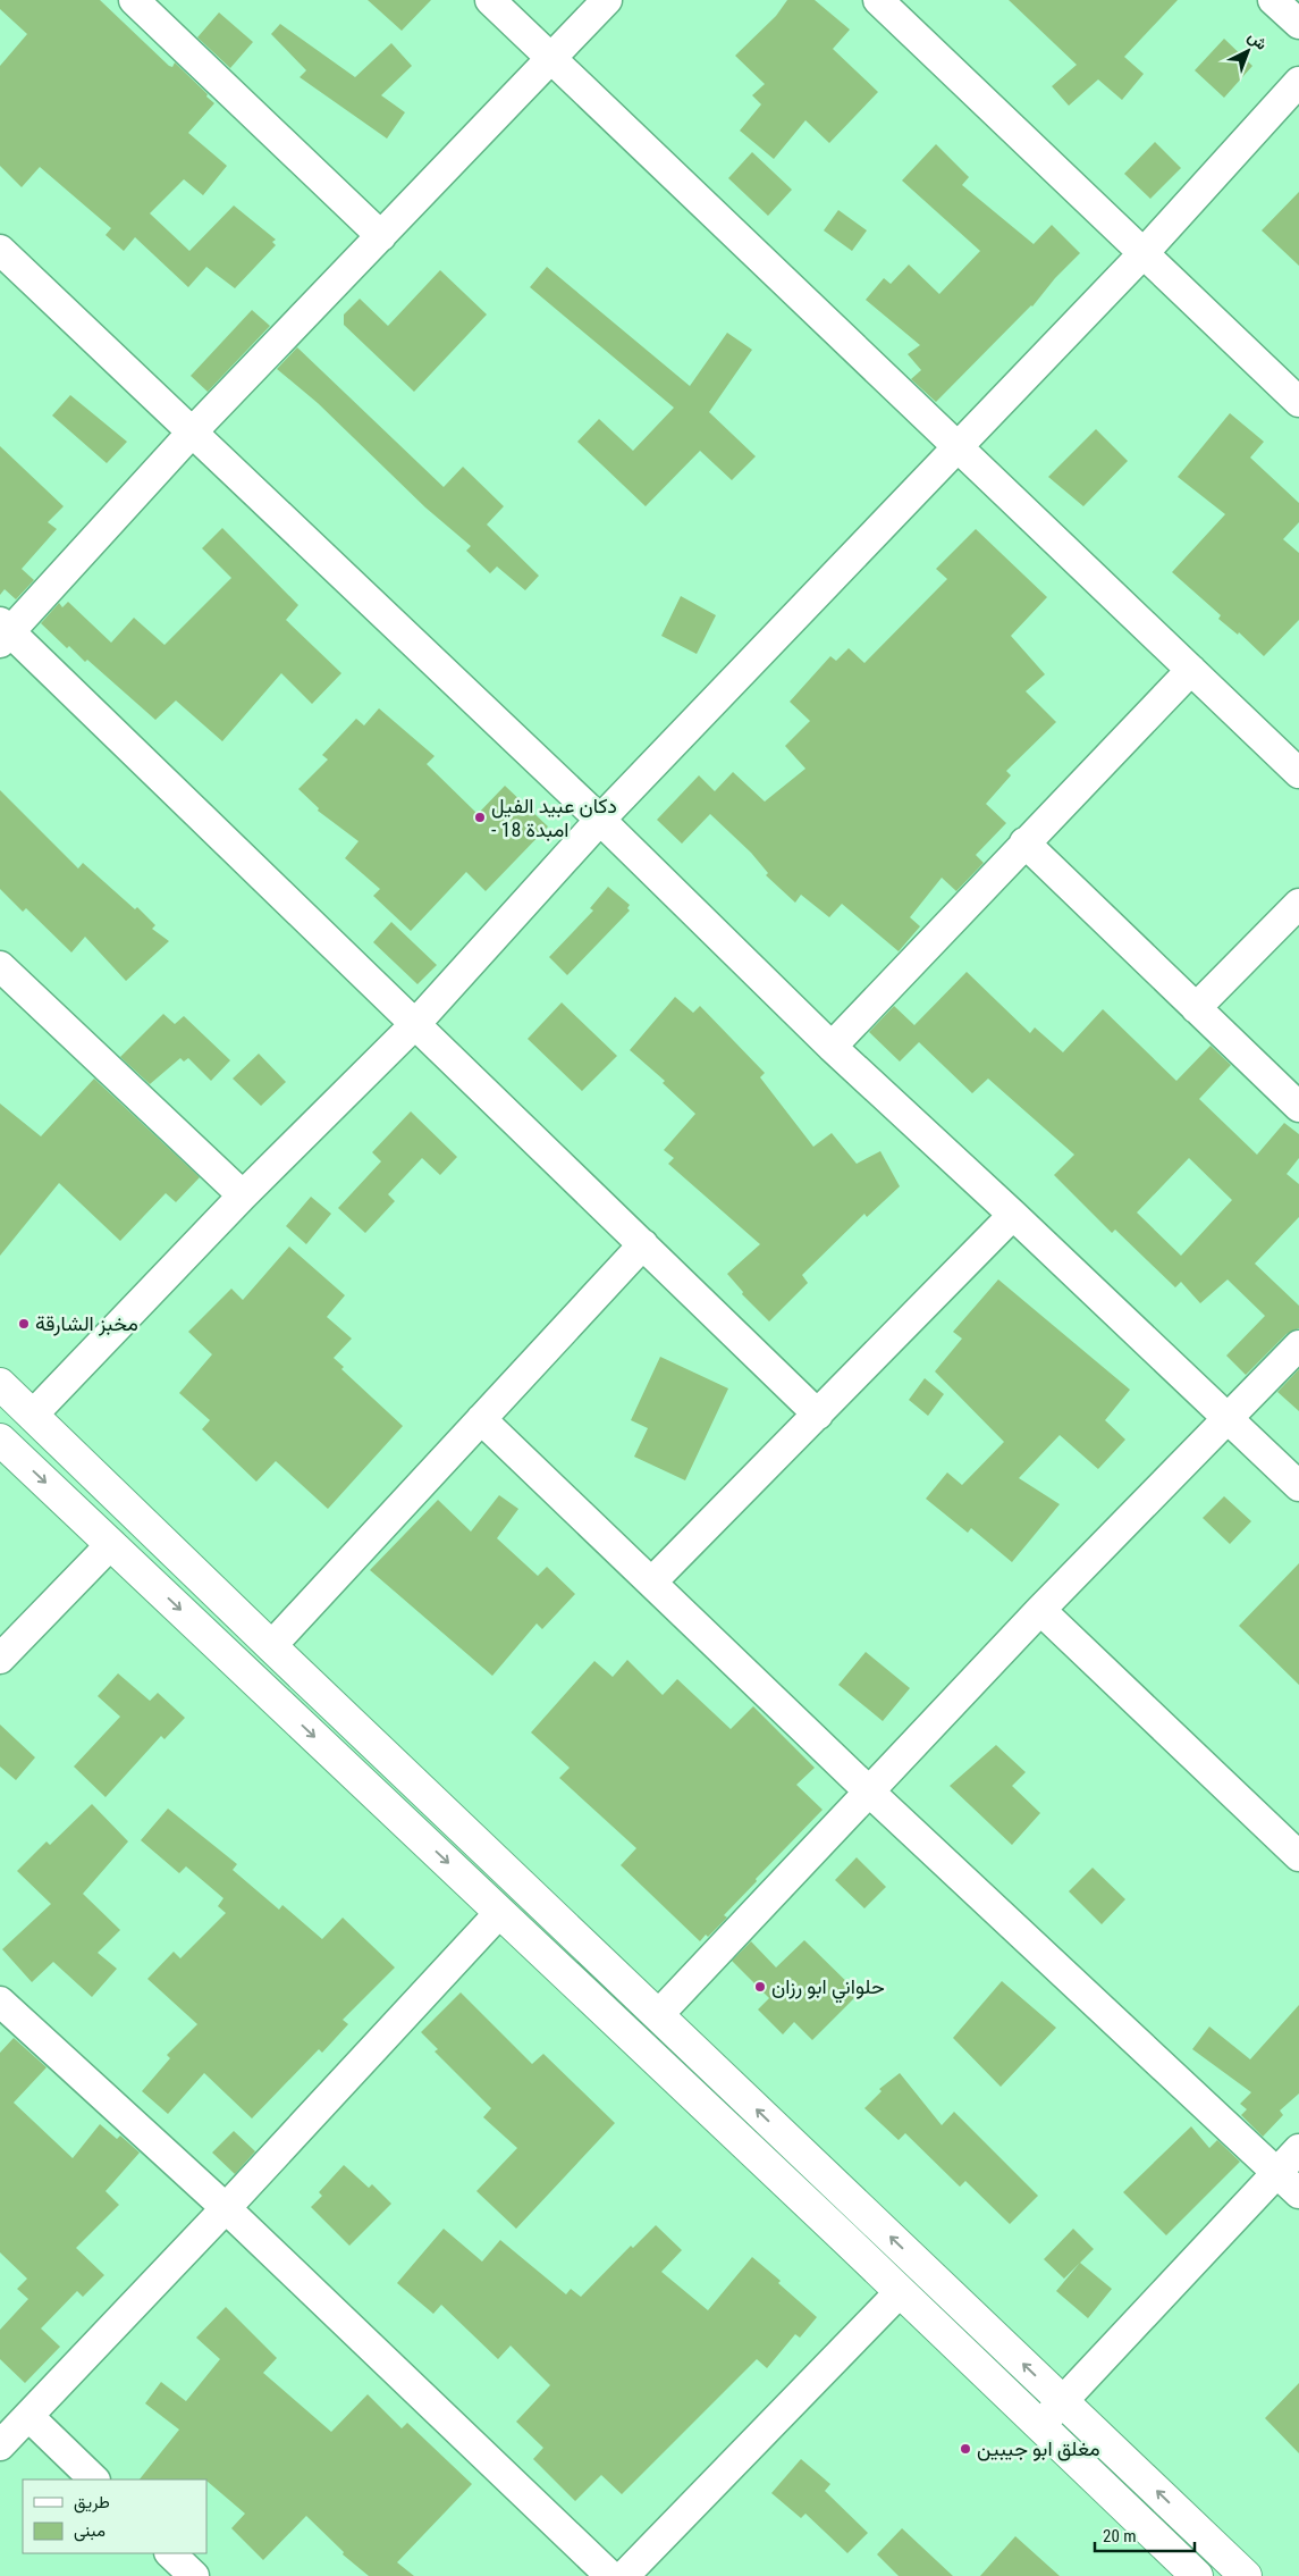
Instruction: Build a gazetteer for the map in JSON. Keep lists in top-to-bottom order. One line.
{"places":["دكان عبيد الفيل - امبدة 18","مخبز الشارقة","حلواني ابو رزان","مغلق ابو جيبين"],"legend":["طريق","مبنى"],"scale_bar":"20 m","north":"top right"}
